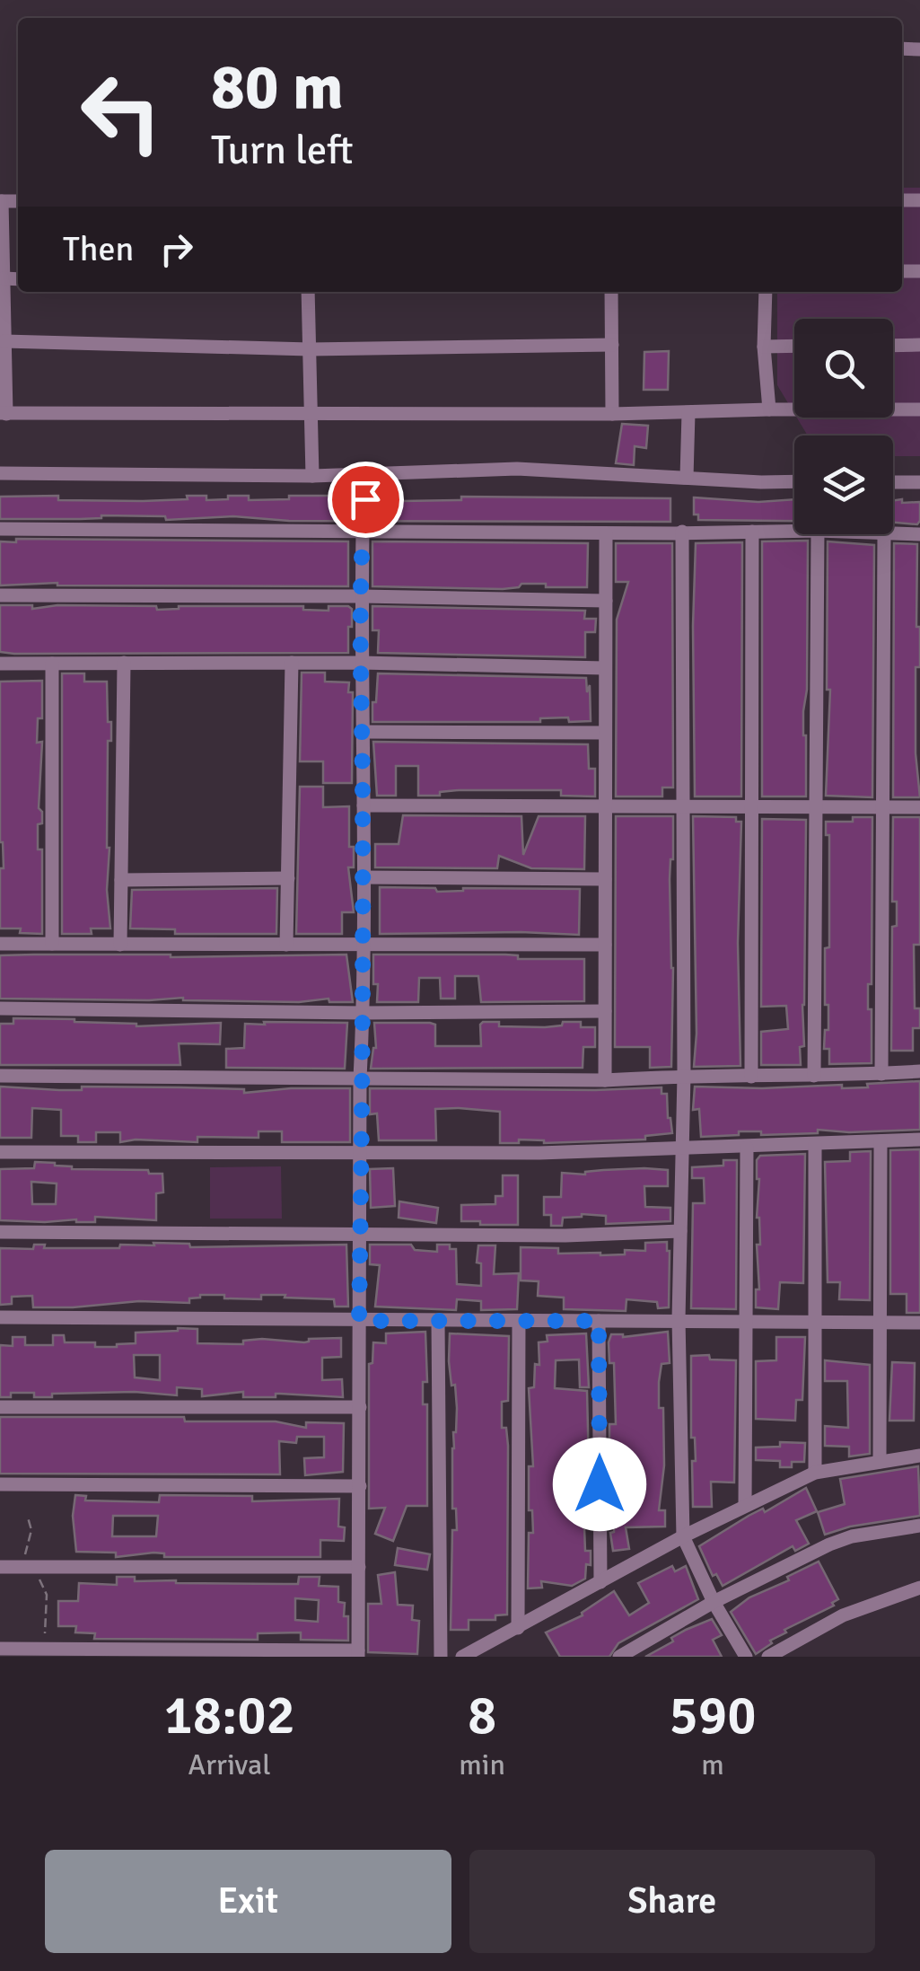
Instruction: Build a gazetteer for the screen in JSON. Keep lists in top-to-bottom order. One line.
{"page":{"turn":["80 m","Turn left"],"then":"Then","eta":["18:02","Arrival","8","min","590","m"],"buttons":["Exit","Share"]}}
